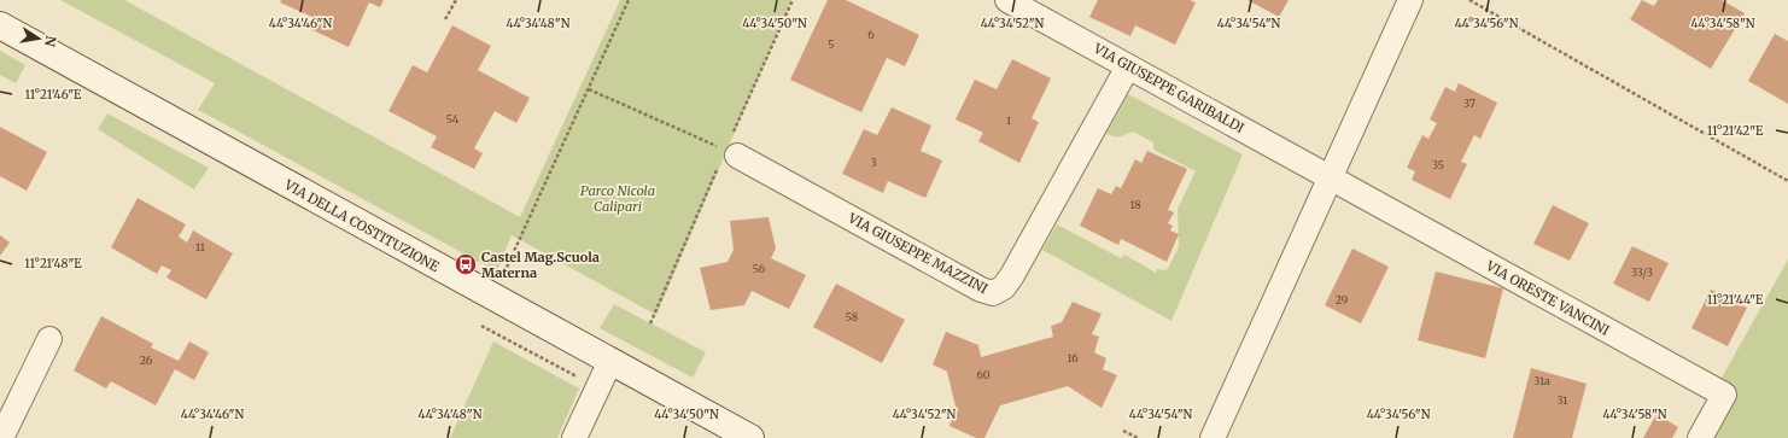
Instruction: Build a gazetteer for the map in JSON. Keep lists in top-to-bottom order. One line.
{"streets":{"street":["VIA GIUSEPPE GARIBALDI","VIA DELLA COSTITUZIONE","VIA GIUSEPPE MAZZINI","VIA ORESTE VANCINI"]},"crossings":[["VIA GIUSEPPE GARIBALDI","VIA GIUSEPPE MAZZINI"],["VIA GIUSEPPE GARIBALDI","VIA ORESTE VANCINI"]],"parks":["Parco Nicola Calipari"],"places":{"bus stop":["Castel Mag.Scuola Materna"]},"house_numbers":["6","5","37","54","1","3","35","18","11","56","33/3","29","58","16","26","60","31a","31"],"north":"right","coordinates":["44°34'46\"N","44°34'48\"N","44°34'50\"N","44°34'52\"N","44°34'54\"N","44°34'56\"N","44°34'58\"N","11°21'46\"E","11°21'42\"E","11°21'48\"E","11°21'44\"E"]}
